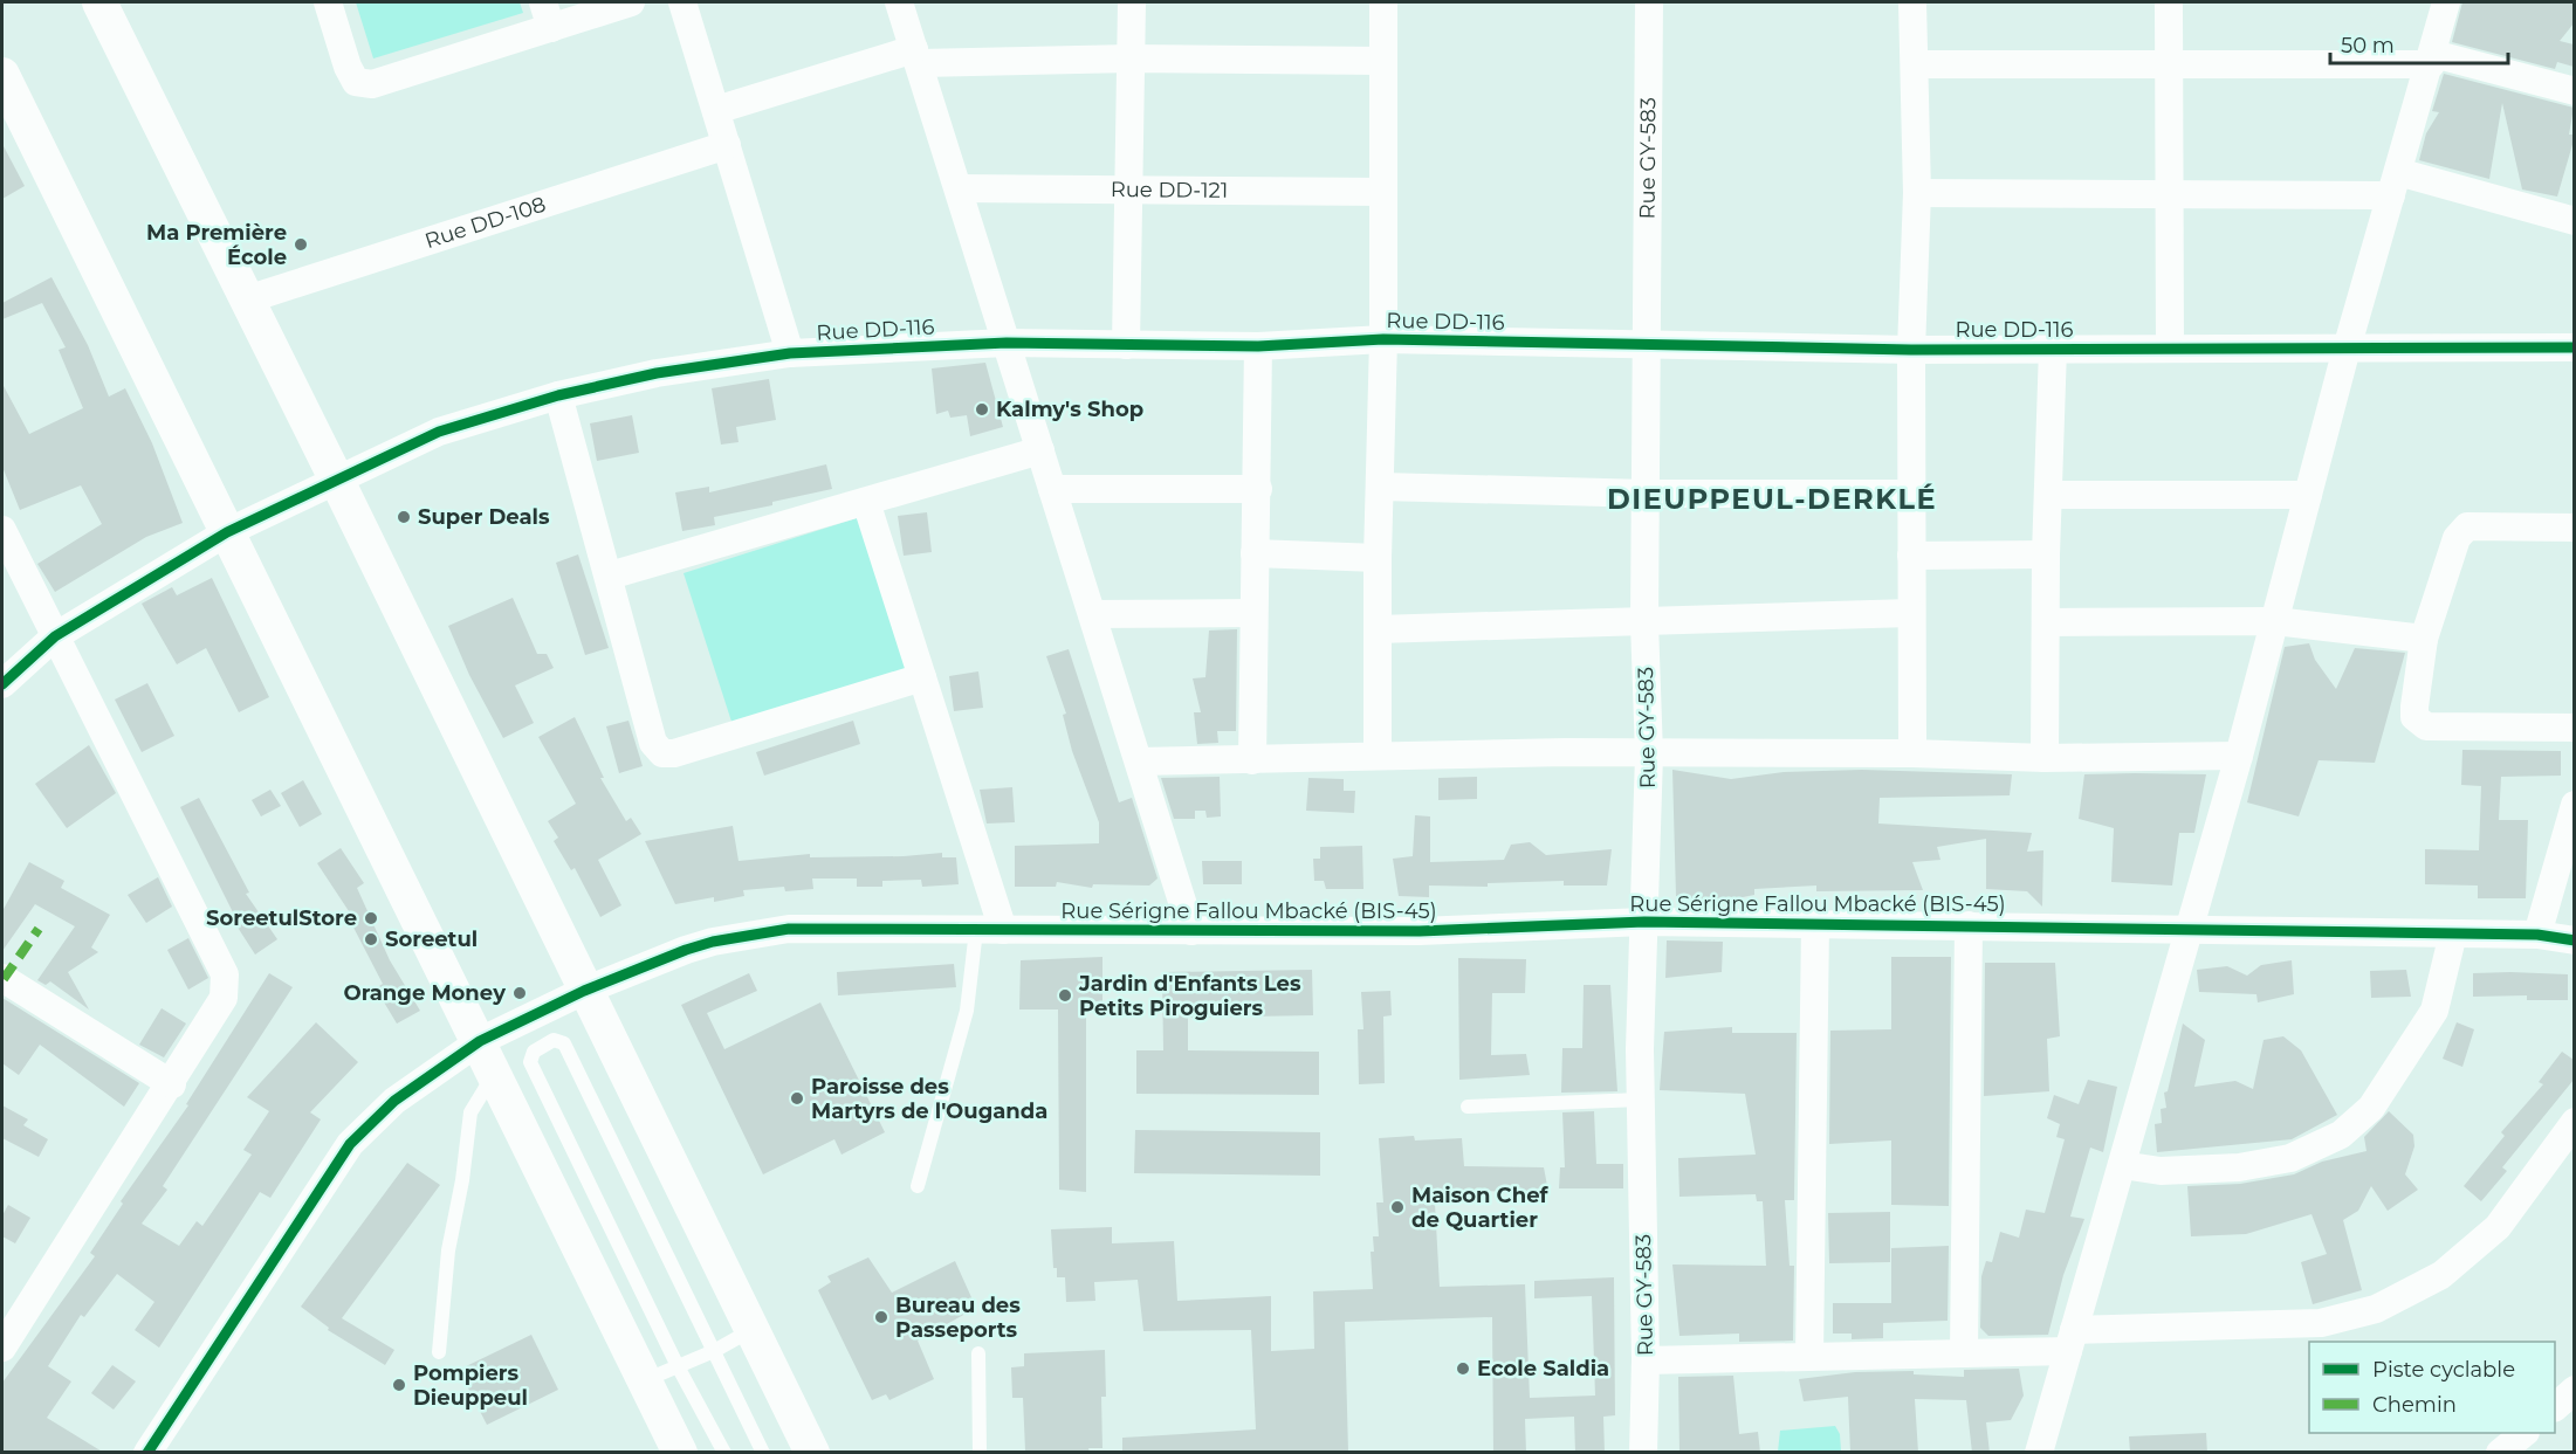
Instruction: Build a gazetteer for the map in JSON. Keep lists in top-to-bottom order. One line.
{"streets":{"street":["Rue GY-583","Rue DD-121","Rue DD-108","Rue DD-116","Rue Sérigne Fallou Mbacké (BIS-45)"]},"crossings":[["Rue GY-583","Rue DD-116"],["Rue GY-583","Rue Sérigne Fallou Mbacké (BIS-45)"]],"districts":["DIEUPPEUL-DERKLÉ"],"places":["Ma Première École","Kalmy's Shop","Super Deals","SoreetulStore","Soreetul","Orange Money","Jardin d'Enfants Les Petits Piroguiers","Paroisse des Martyrs de l'Ouganda","Maison Chef de Quartier","Bureau des Passeports","Ecole Saldia","Pompiers Dieuppeul"],"legend":["Piste cyclable","Chemin"],"scale_bar":"50 m"}
